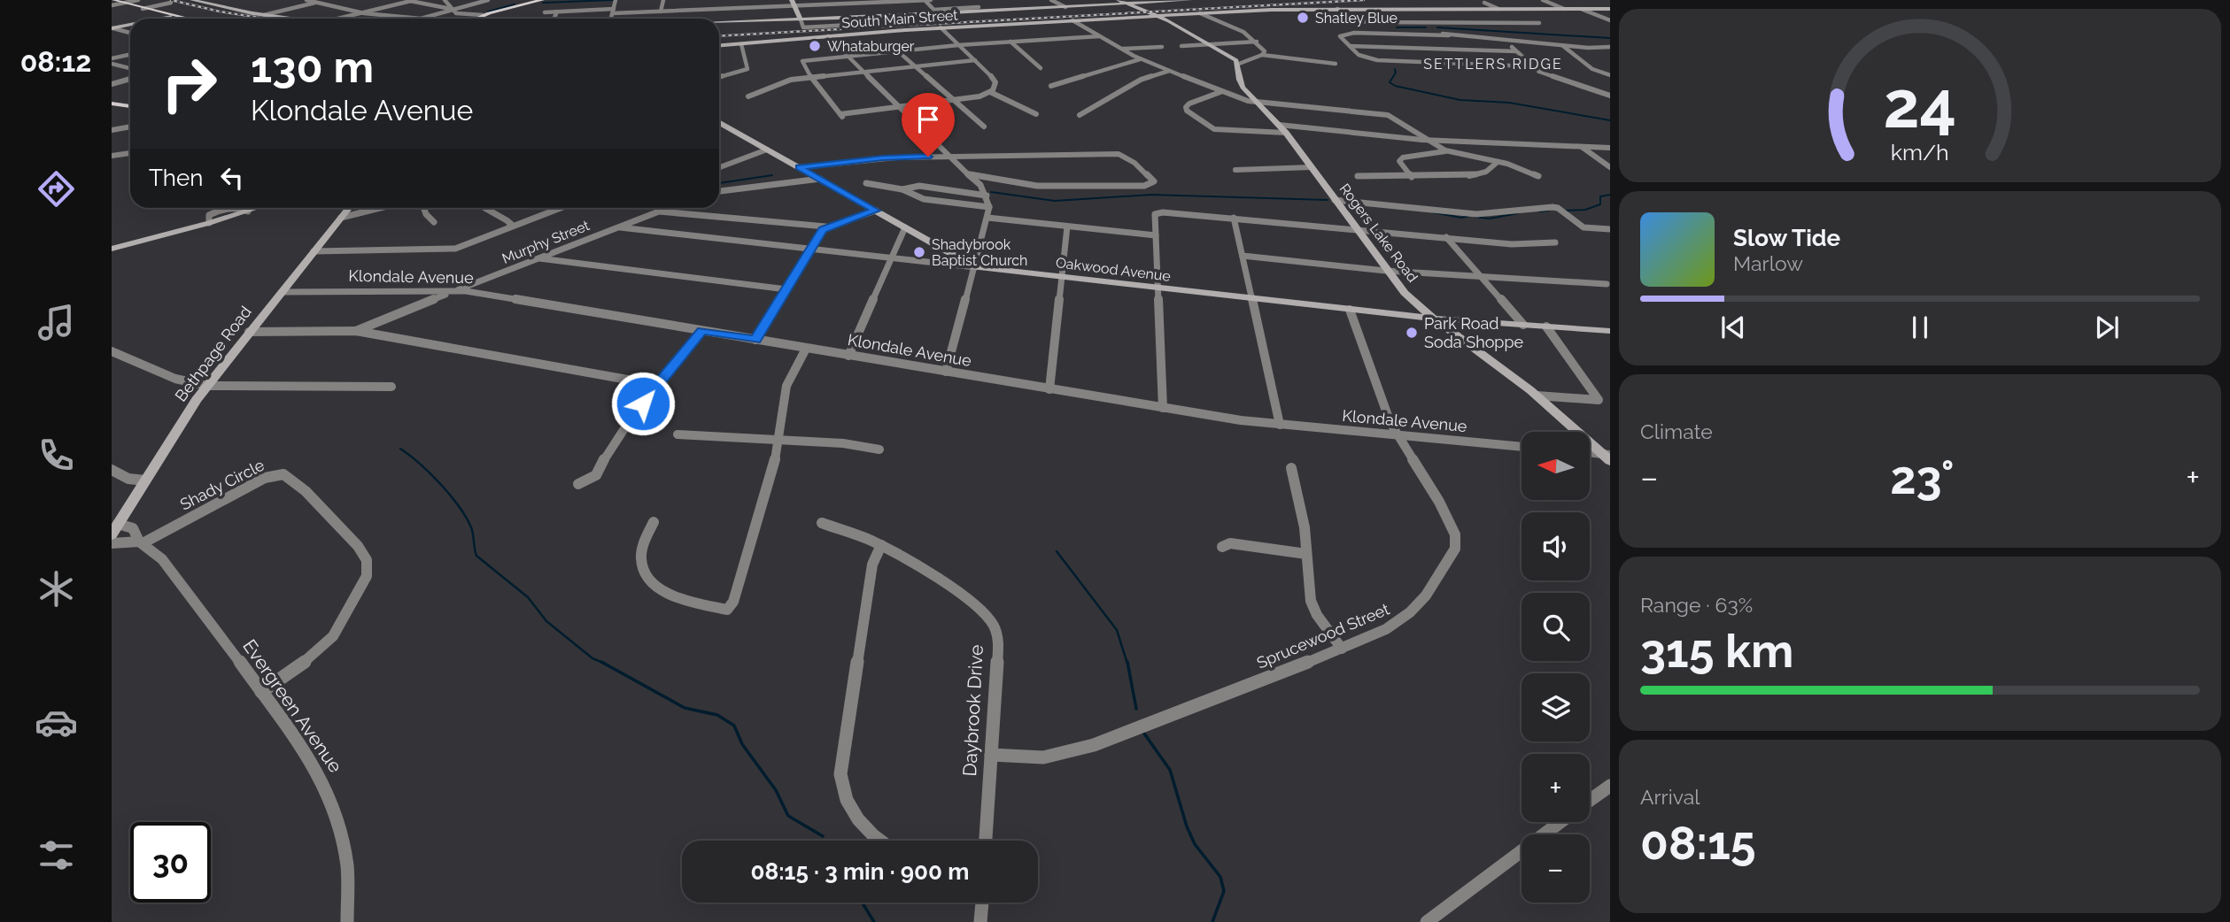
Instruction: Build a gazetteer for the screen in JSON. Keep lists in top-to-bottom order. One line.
{"streets":{"street":["South Main Street","Rogers Lake Road","Murphy Street","Oakwood Avenue","Klondale Avenue","Bethpage Road","Shady Circle","Sprucewood Street","Evergreen Avenue","Daybrook Drive"]},"crossings":[["South Main Street","Rogers Lake Road"],["Rogers Lake Road","Oakwood Avenue"],["Murphy Street","Oakwood Avenue"],["Murphy Street","Klondale Avenue"],["Oakwood Avenue","Sprucewood Street"],["Klondale Avenue","Bethpage Road"],["Klondale Avenue","Sprucewood Street"],["Bethpage Road","Evergreen Avenue"],["Shady Circle","Evergreen Avenue"],["Sprucewood Street","Daybrook Drive"]],"districts":["SETTLERS RIDGE"],"places":["Shatley Blue","Whataburger","Shadybrook Baptist Church","Park Road Soda Shoppe"],"north":"left","page":{"tabs":"08:12","turn":["130 m","Klondale Avenue"],"then":"Then","song":["Slow Tide","Marlow"],"tile":["Climate",["Range · 63%","315 km"],["Arrival","08:15"]],"map_buttons":["+","−"],"heat":["−","23°","+"],"limit":"30","trip":"08:15 · 3 min · 900 m","gauge":["24","km/h"]}}
